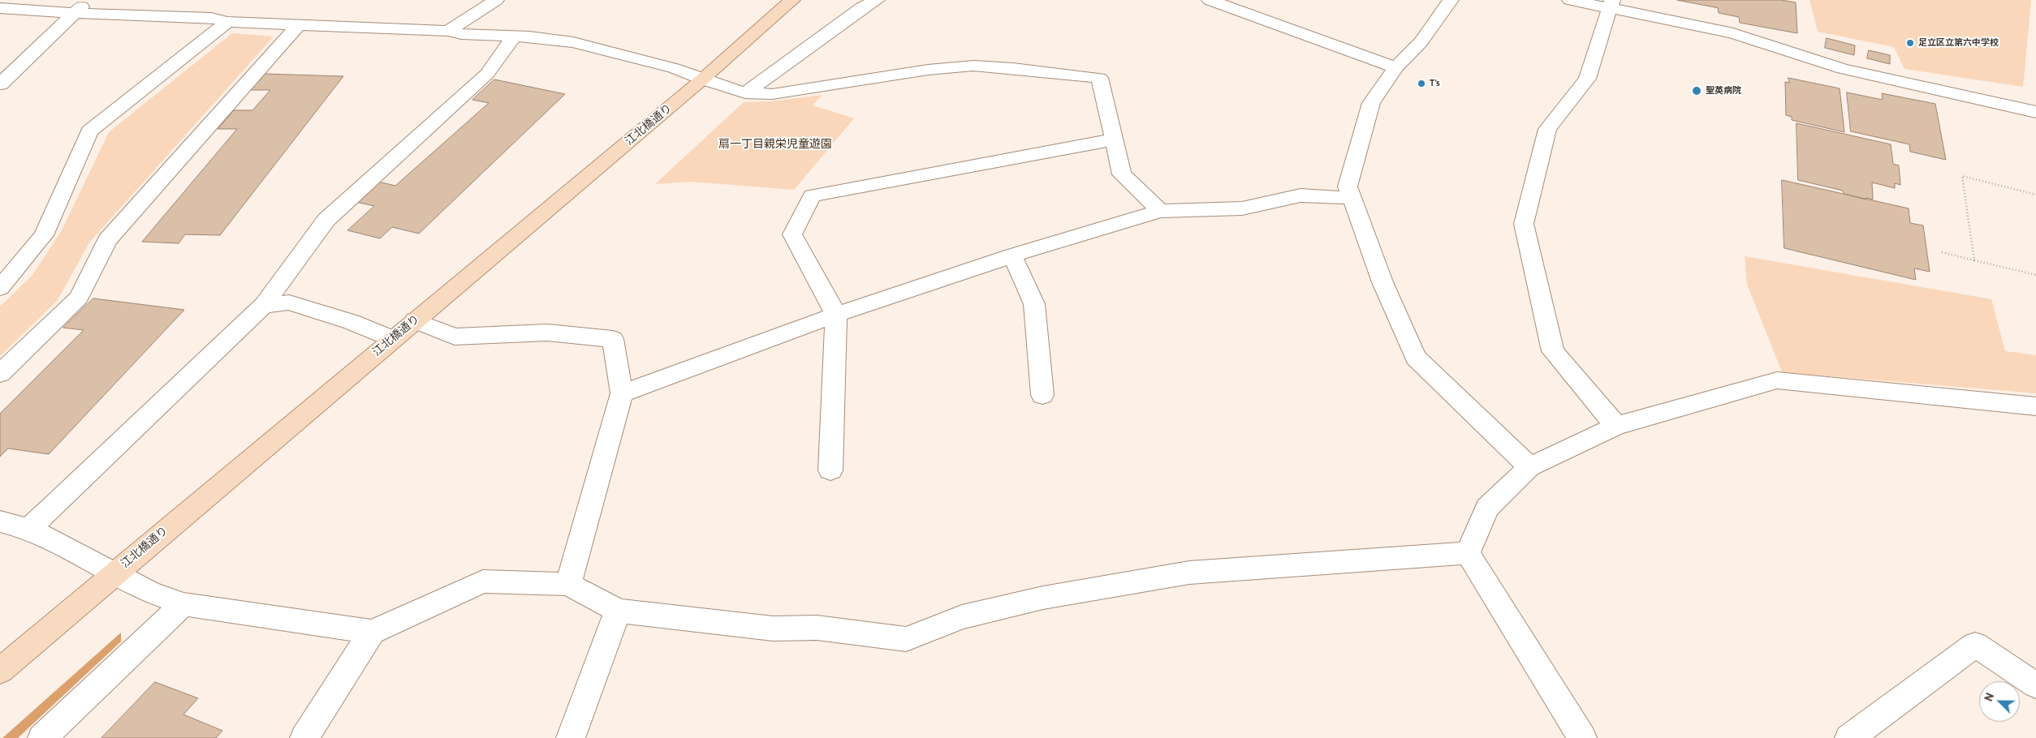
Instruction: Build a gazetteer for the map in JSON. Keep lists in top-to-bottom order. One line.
{"streets":{"main road":["江北橋通り"]},"parks":["扇一丁目親栄児童遊園"],"places":["足立区立第六中学校","T’s","聖英病院"],"north":"top left"}
